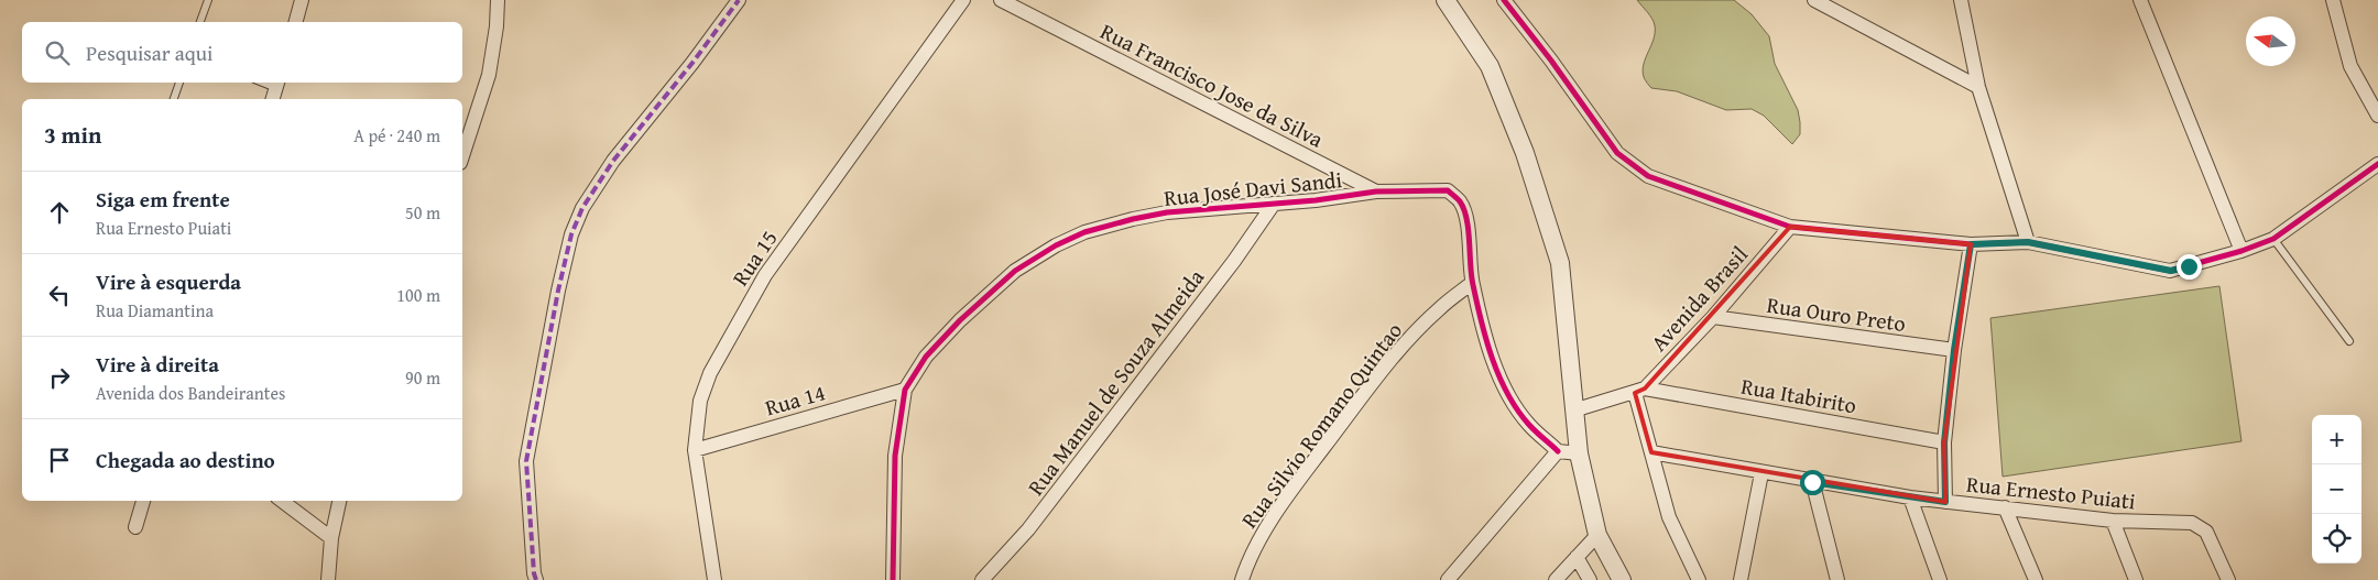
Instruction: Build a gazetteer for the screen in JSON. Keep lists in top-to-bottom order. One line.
{"streets":{"street":["Rua Francisco Jose da Silva","Rua José Davi Sandi","Rua 15","Avenida Brasil","Rua Ouro Preto","Rua Manuel de Souza Almeida","Rua Itabirito","Rua 14","Rua Silvio Romano Quintao","Rua Ernesto Puiati"]},"crossings":[["Rua Francisco Jose da Silva","Rua José Davi Sandi"],["Rua José Davi Sandi","Rua Manuel de Souza Almeida"],["Rua José Davi Sandi","Rua 14"],["Rua José Davi Sandi","Rua Silvio Romano Quintao"],["Rua 15","Rua 14"],["Avenida Brasil","Rua Ouro Preto"],["Avenida Brasil","Rua Itabirito"]],"north":"left","page":{"search":"Pesquisar aqui","heading":["3 min","A pé · 240 m"],"list":[["Siga em frente","Rua Ernesto Puiati","50 m"],["Vire à esquerda","Rua Diamantina","100 m"],["Vire à direita","Avenida dos Bandeirantes","90 m"],"Chegada ao destino"],"map_buttons":["+","−"]}}
